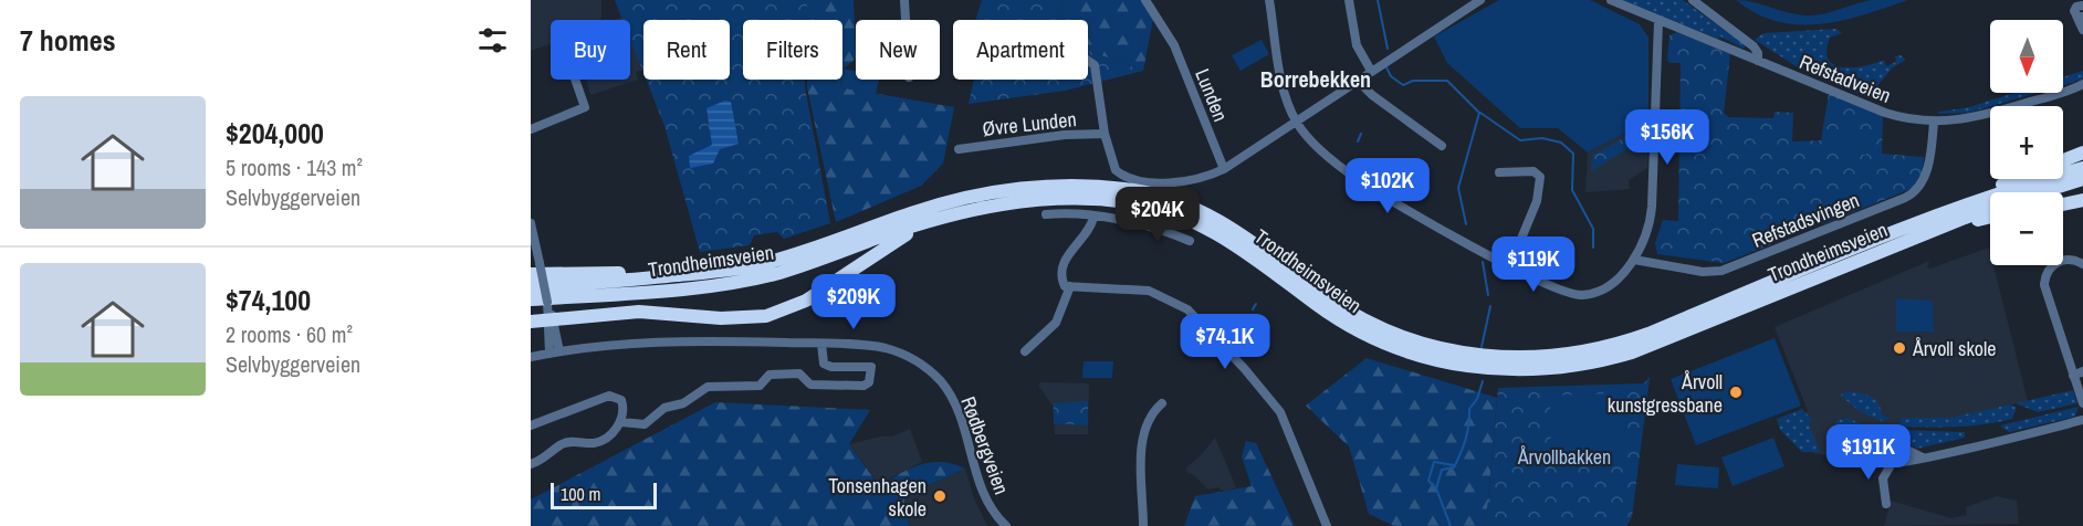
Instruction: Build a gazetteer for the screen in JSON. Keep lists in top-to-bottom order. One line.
{"streets":{"highway":["Trondheimsveien"],"street":["Refstadveien","Lunden","Øvre Lunden","Refstadsvingen","Rødbergveien"]},"crossings":[["Refstadveien","Refstadsvingen"],["Lunden","Øvre Lunden"]],"districts":["Borrebekken"],"parks":["Årvollbakken"],"places":["Årvoll skole","Årvoll kunstgressbane","Tonsenhagen skole"],"scale_bar":"100 m","north":"bottom","page":{"heading":"7 homes","map_buttons":["+","−"],"chip":["Buy","Rent","Filters","New","Apartment"],"list":[{"name":"$204,000","note":"5 rooms · 143 m² · Selvbyggerveien"},{"name":"$74,100","note":"2 rooms · 60 m² · Selvbyggerveien"}],"price":["$156K","$102K","$204K","$119K","$209K","$74.1K","$191K"],"scale":"100 m"}}
